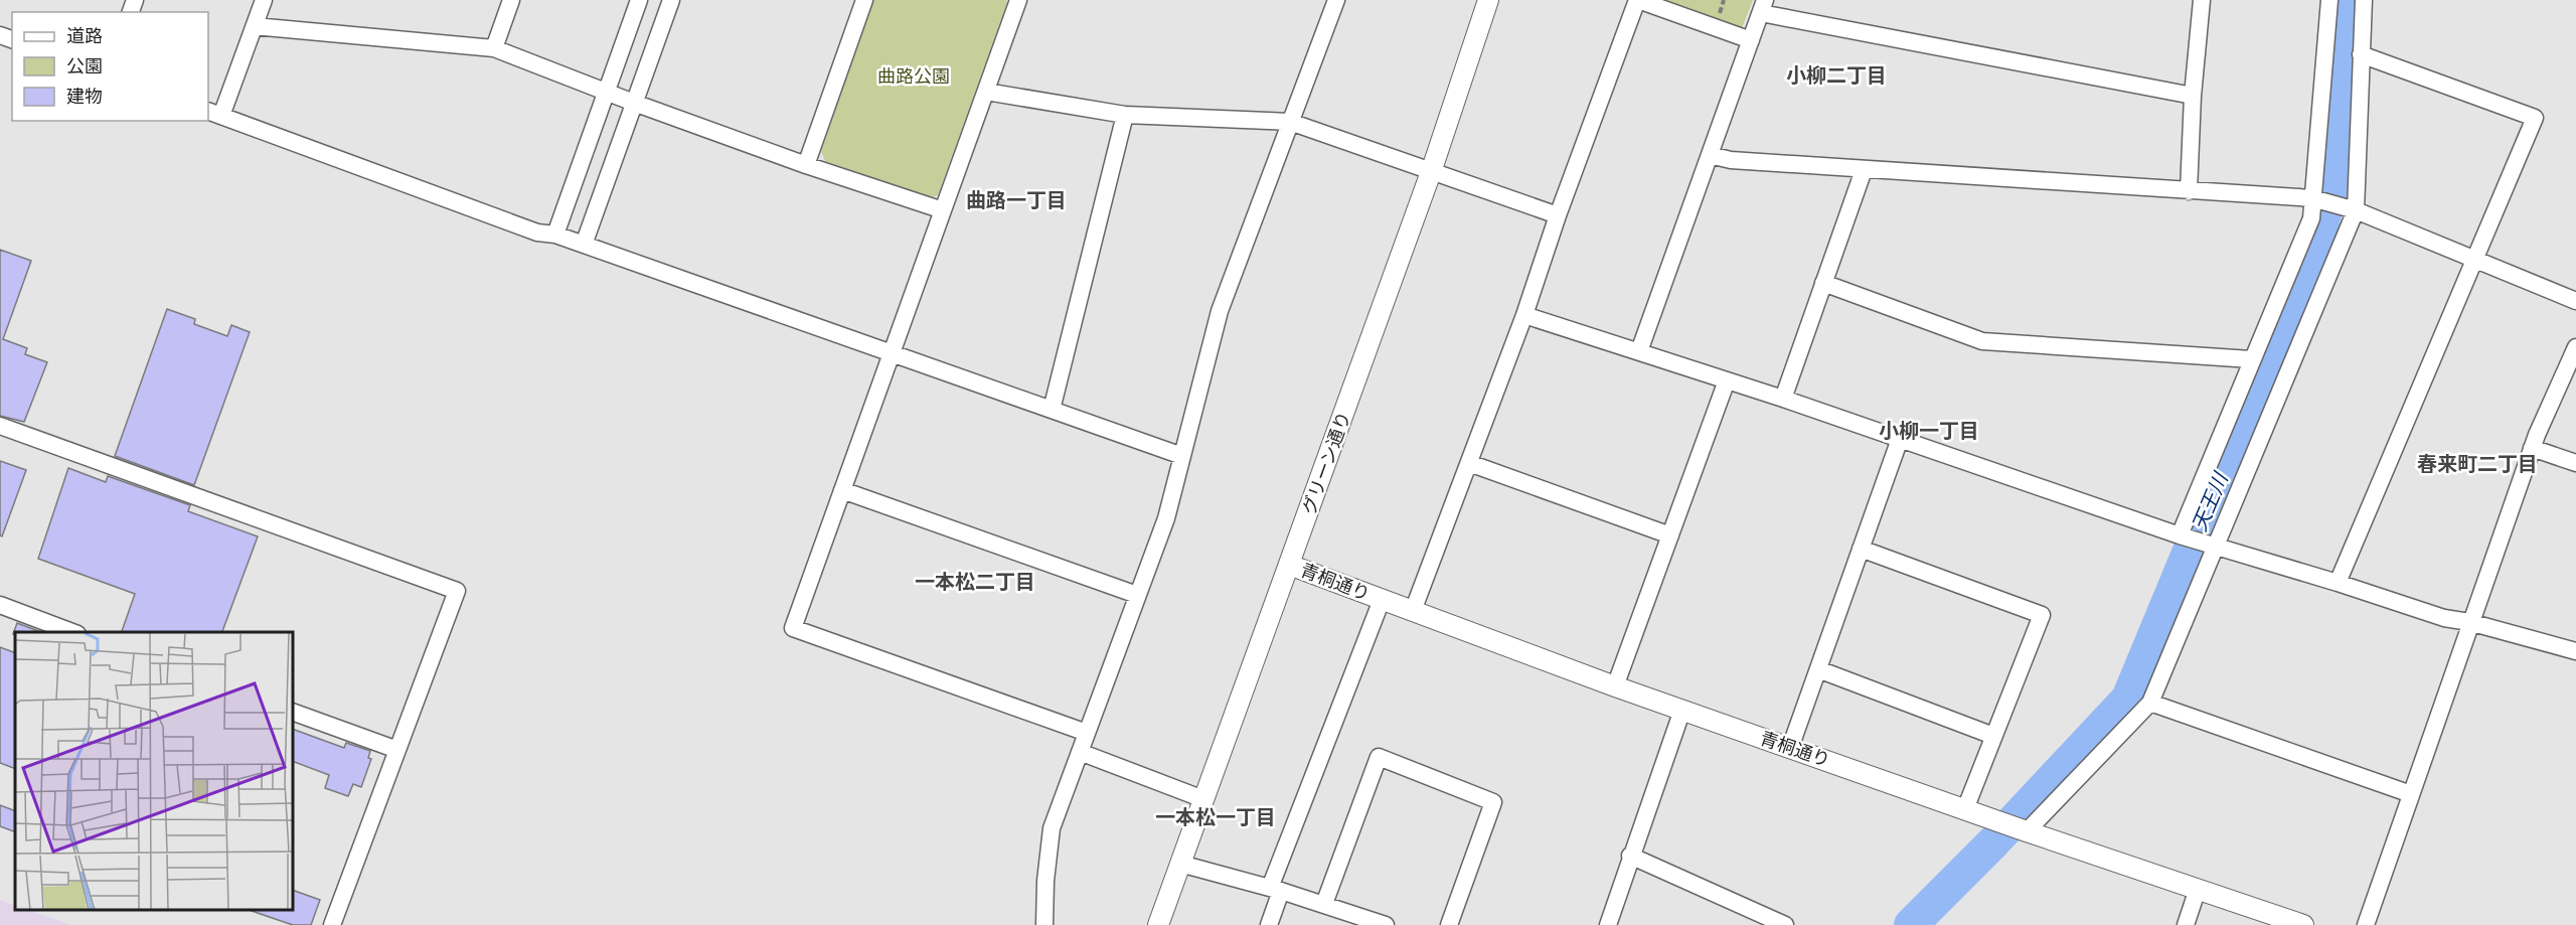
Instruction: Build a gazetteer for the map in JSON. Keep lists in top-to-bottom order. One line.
{"streets":{"street":["グリーン通り","青桐通り"]},"crossings":[["グリーン通り","青桐通り"]],"districts":["小柳二丁目","曲路一丁目","小柳一丁目","春来町二丁目","一本松二丁目","一本松一丁目"],"water":["天王川"],"parks":["曲路公園"],"legend":["道路","公園","建物"]}
